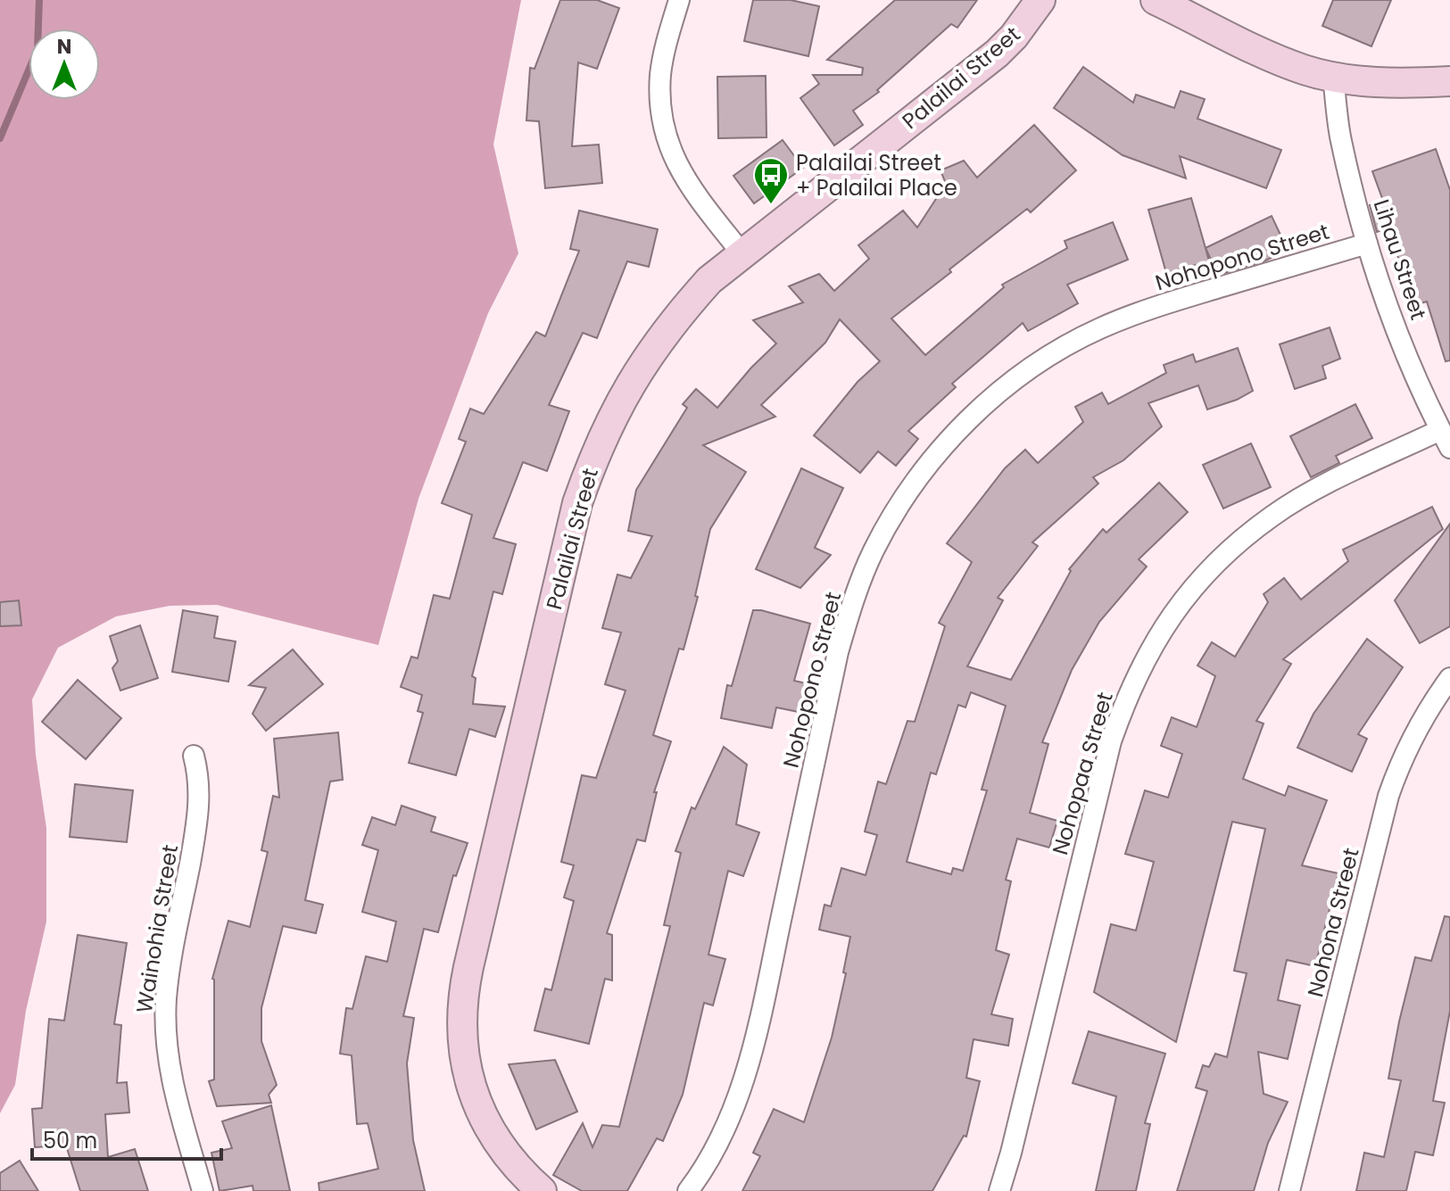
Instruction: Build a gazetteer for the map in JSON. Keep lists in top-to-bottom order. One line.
{"streets":{"street":["Palailai Street","Nohopono Street","Lihau Street","Nohopaa Street","Nohona Street","Wainohia Street"]},"crossings":[["Nohopono Street","Lihau Street"],["Lihau Street","Nohopaa Street"]],"places":{"bus stop":["Palailai Street + Palailai Place"]},"scale_bar":"50 m","north":"top"}
